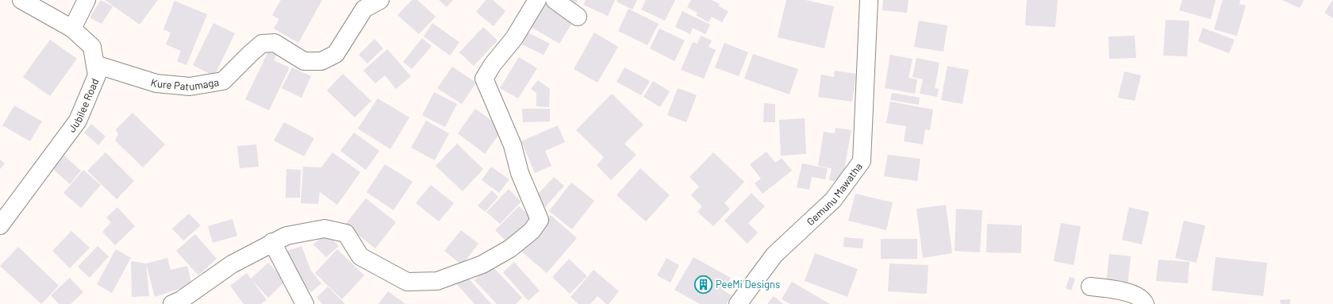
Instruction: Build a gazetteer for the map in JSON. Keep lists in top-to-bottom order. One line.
{"streets":{"street":["Kure Patumaga","Jubilee Road","Gemunu Mawatha"]},"crossings":[["Kure Patumaga","Jubilee Road"]],"places":{"building":["PeeMi Designs"]}}
